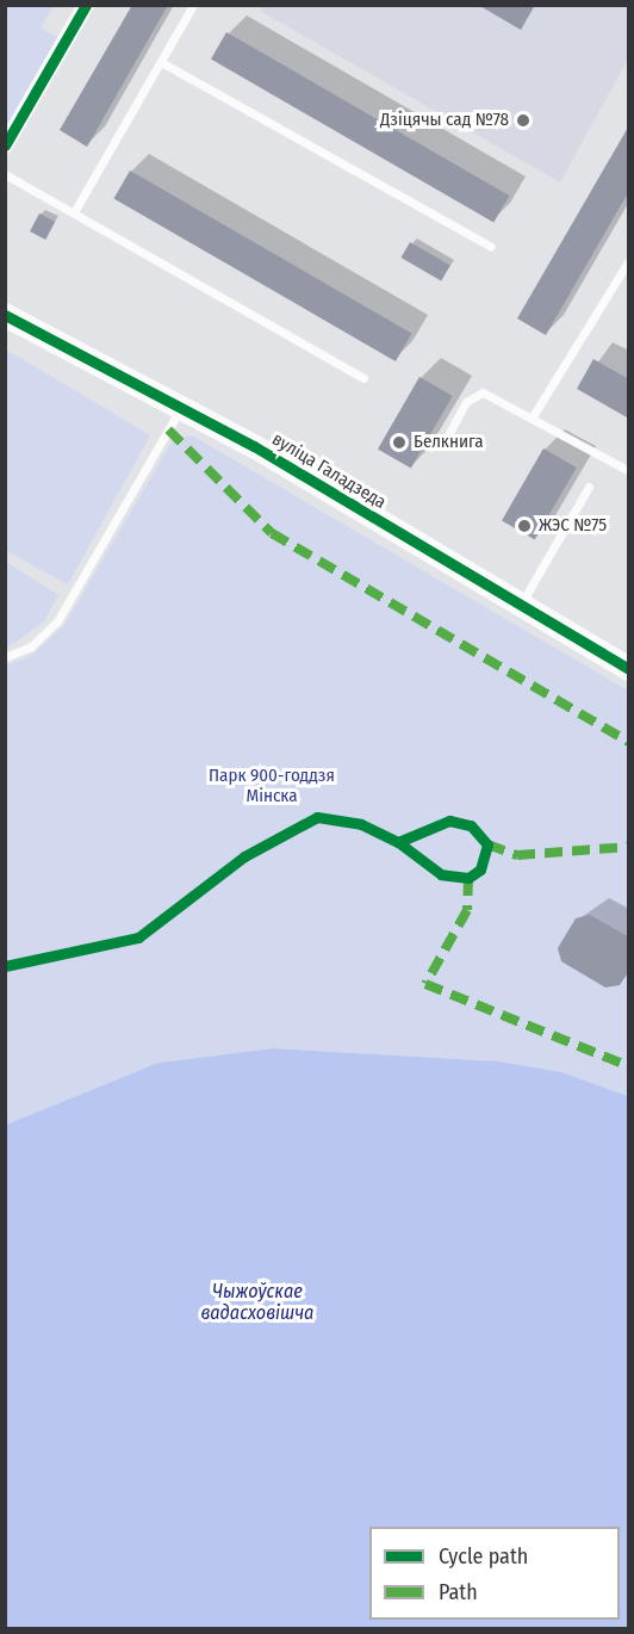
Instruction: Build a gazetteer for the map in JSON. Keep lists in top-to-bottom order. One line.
{"streets":{"street":["вуліца Галадзеда"]},"water":["Чыжоўскае вадасховішча"],"parks":["Парк 900-годдзя Мінска"],"places":["Дзіцячы сад №78","Белкнига","ЖЭС №75"],"legend":["Cycle path","Path"]}
